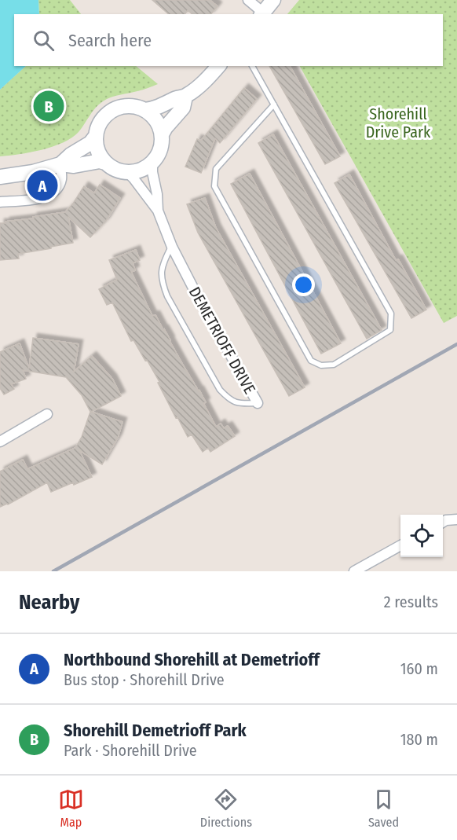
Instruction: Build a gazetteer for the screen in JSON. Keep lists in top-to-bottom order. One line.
{"streets":{"street":["DEMETRIOFF DRIVE"]},"parks":["Shorehill Drive Park"],"page":{"search":"Search here","pins":["B","A"],"heading":["Nearby","2 results"],"list":[{"mark":"A","name":"Northbound Shorehill at Demetrioff","note":"Bus stop · Shorehill Drive","value":"160 m"},{"mark":"B","name":"Shorehill Demetrioff Park","note":"Park · Shorehill Drive","value":"180 m"}],"nav":["Map","Directions","Saved"]}}
